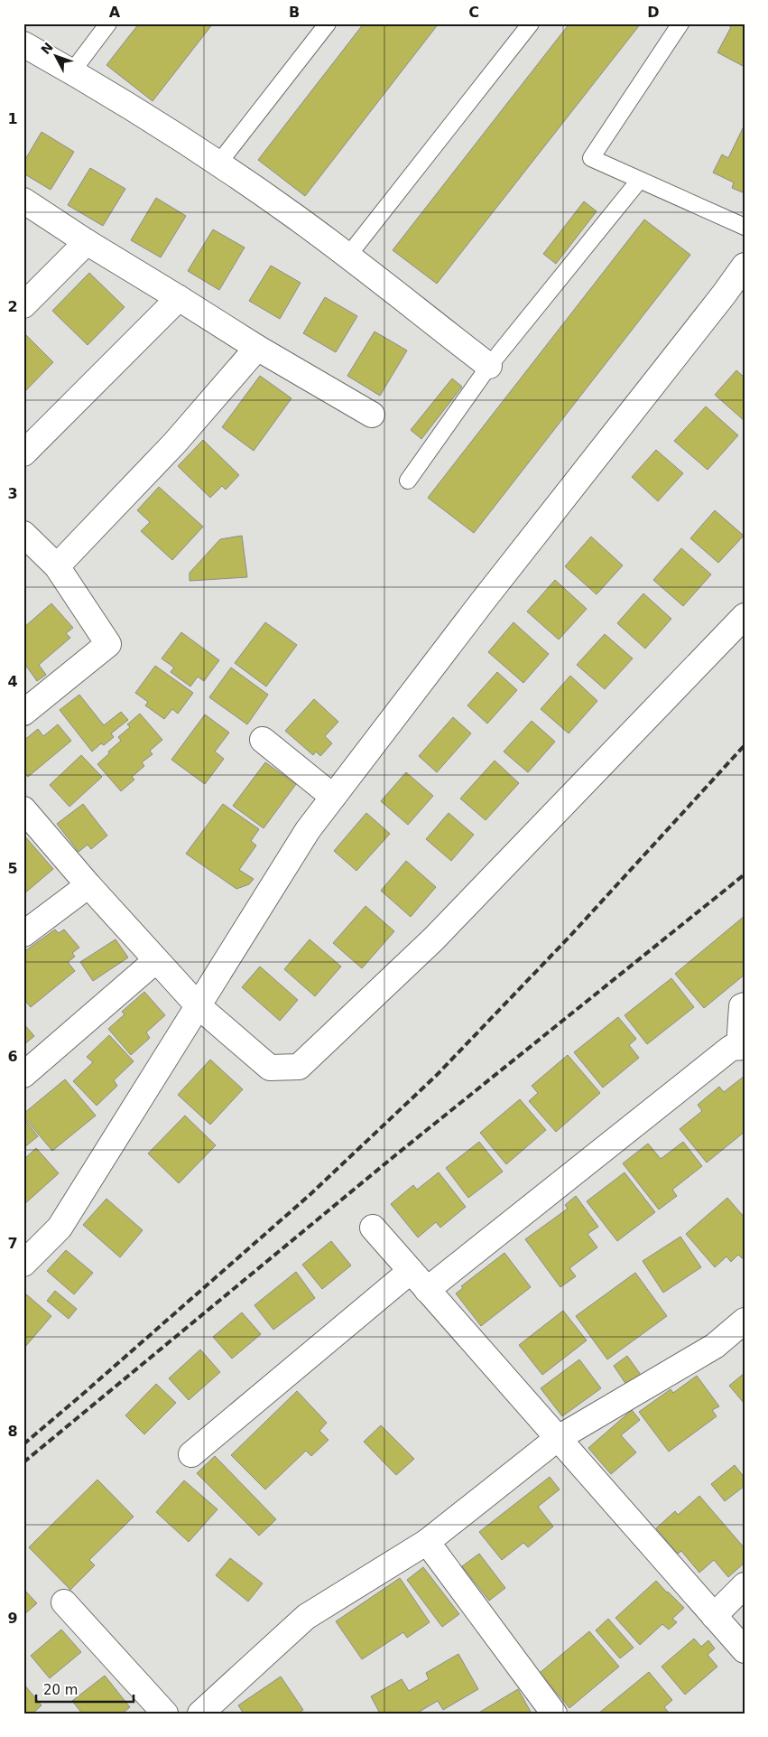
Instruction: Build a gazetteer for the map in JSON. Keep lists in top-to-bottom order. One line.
{"scale_bar":"20 m","north":"top left","grid":{"columns":["A","B","C","D"],"rows":["1","2","3","4","5","6","7","8","9"]}}
